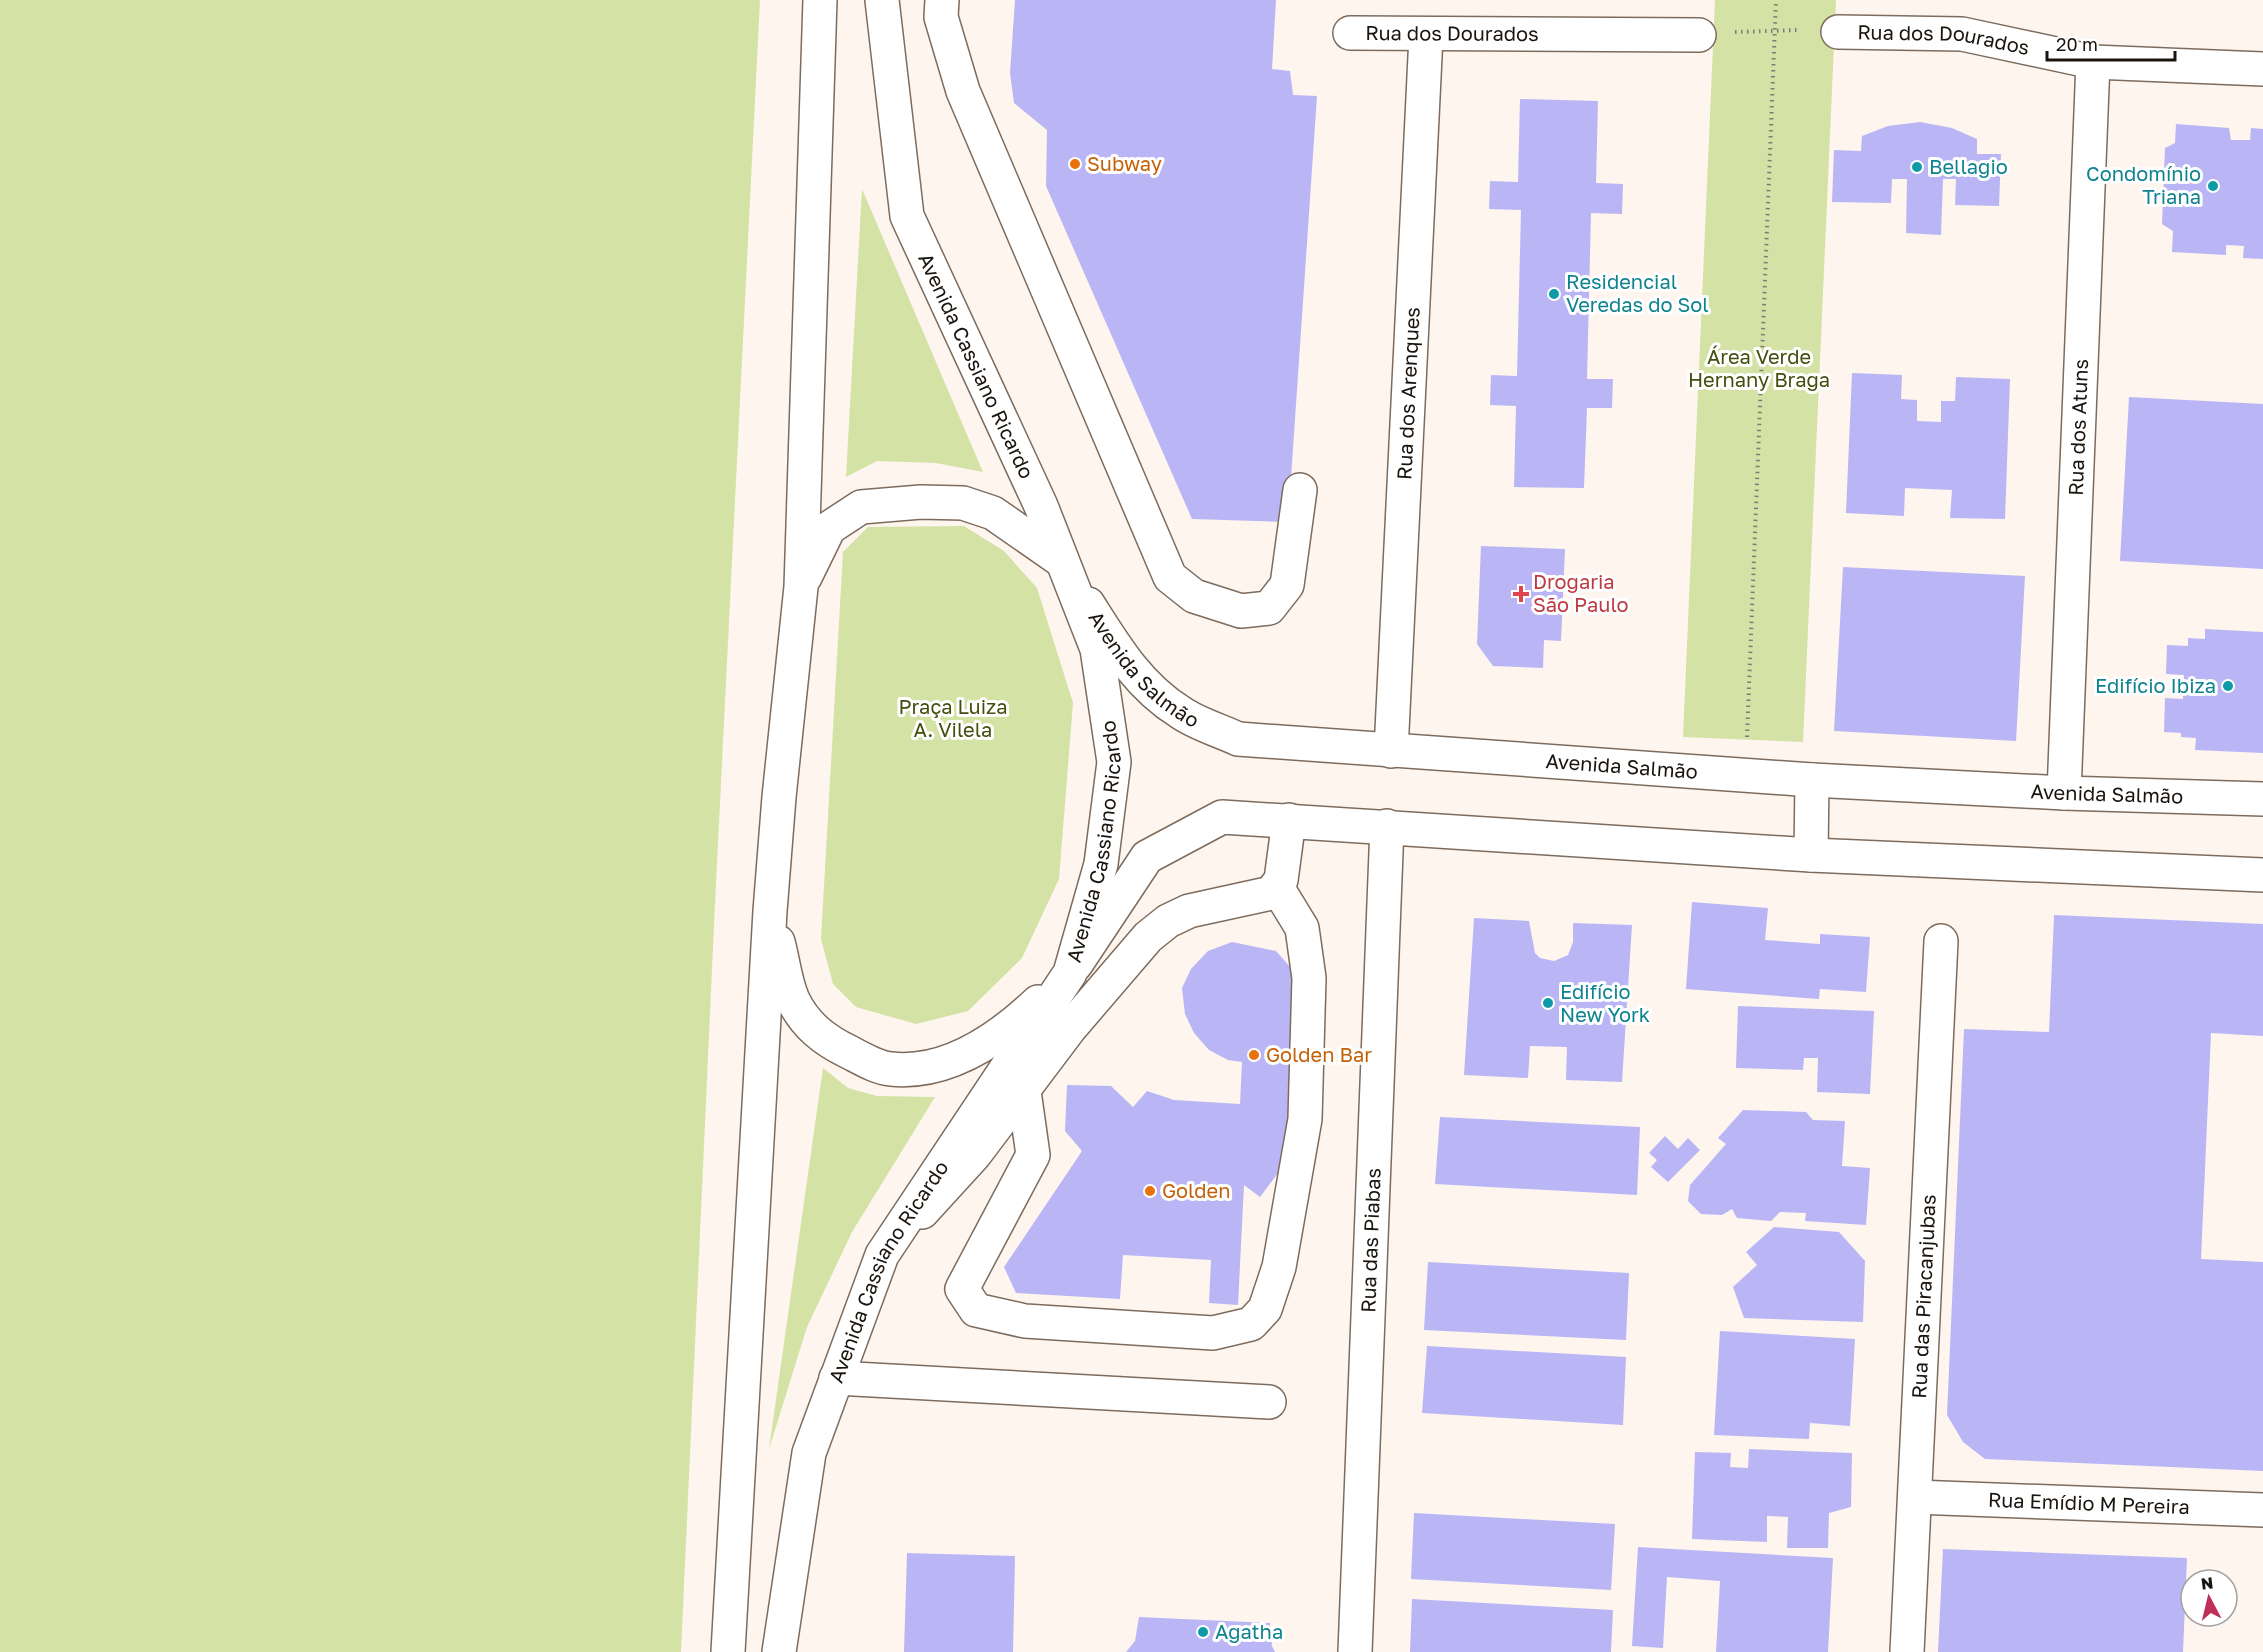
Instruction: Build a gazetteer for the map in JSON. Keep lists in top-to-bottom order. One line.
{"streets":{"street":["Rua dos Dourados","Avenida Cassiano Ricardo","Rua dos Arenques","Rua dos Atuns","Avenida Salmão","Rua das Piabas","Rua das Piracanjubas","Rua Emídio M Pereira"]},"crossings":[["Rua dos Dourados","Rua dos Arenques"],["Rua dos Dourados","Rua dos Atuns"],["Avenida Cassiano Ricardo","Avenida Salmão"],["Rua dos Arenques","Avenida Salmão"],["Rua dos Atuns","Avenida Salmão"],["Rua das Piracanjubas","Rua Emídio M Pereira"]],"parks":["Área Verde Hernany Braga","Praça Luiza A. Vilela"],"places":{"other":["Subway","Bellagio","Condomínio Triana","Residencial Veredas do Sol","Edifício Ibiza","Edifício New York","Golden Bar","Golden","Agatha"],"health":["Drogaria São Paulo"]},"scale_bar":"20 m","north":"top"}
